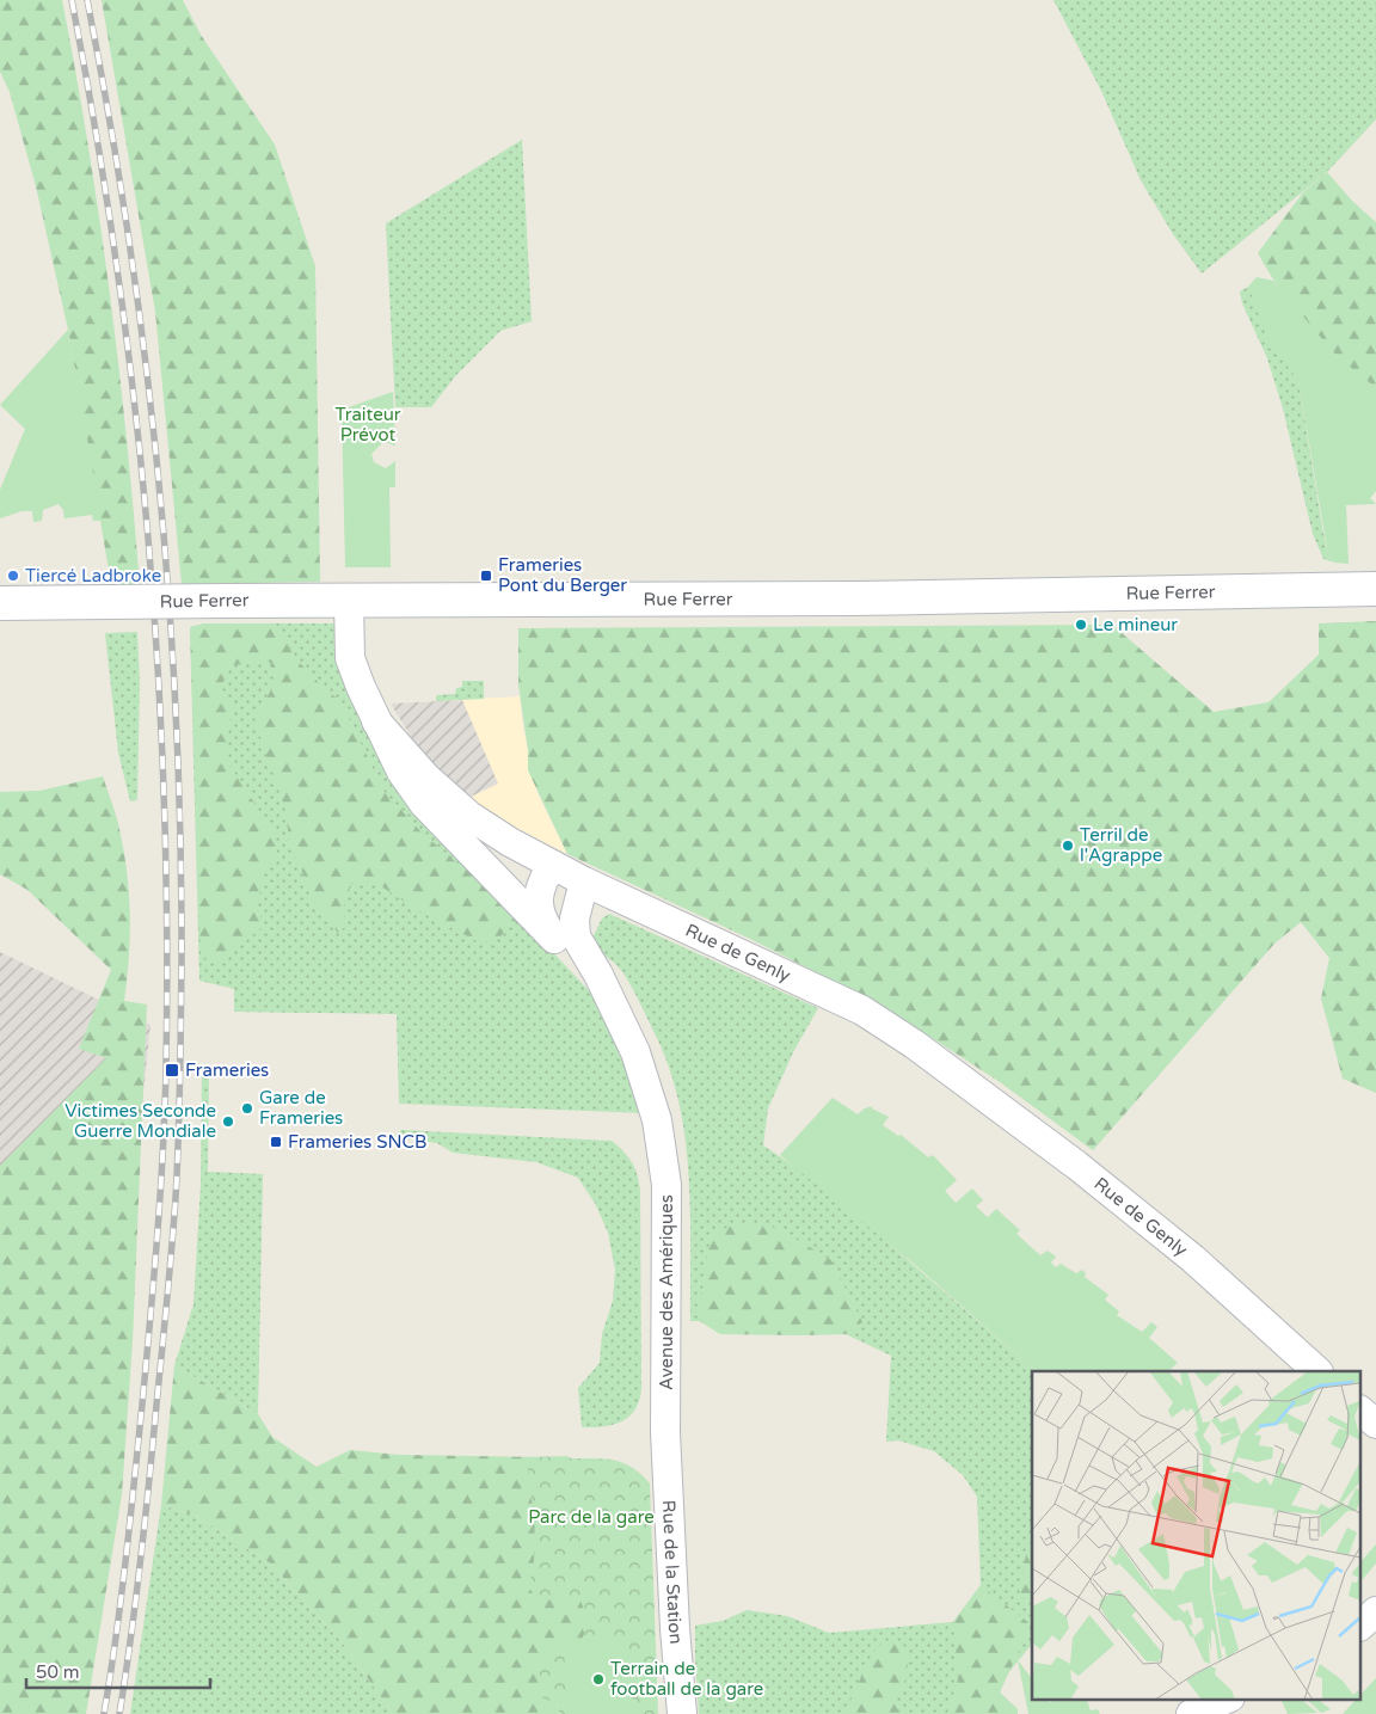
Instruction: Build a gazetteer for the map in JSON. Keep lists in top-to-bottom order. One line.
{"streets":{"main road":["Rue Ferrer"],"street":["Rue de Genly","Avenue des Amériques","Rue de la Station"]},"crossings":[["Avenue des Amériques","Rue de la Station"]],"parks":["Traiteur Prévot","Parc de la gare"],"places":{"other":["Tiercé Ladbroke","Le mineur","Terril de l'Agrappe","Gare de Frameries","Victimes Seconde Guerre Mondiale","Terrain de football de la gare"],"transit":["Frameries Pont du Berger","Frameries","Frameries SNCB"]},"scale_bar":"50 m"}
